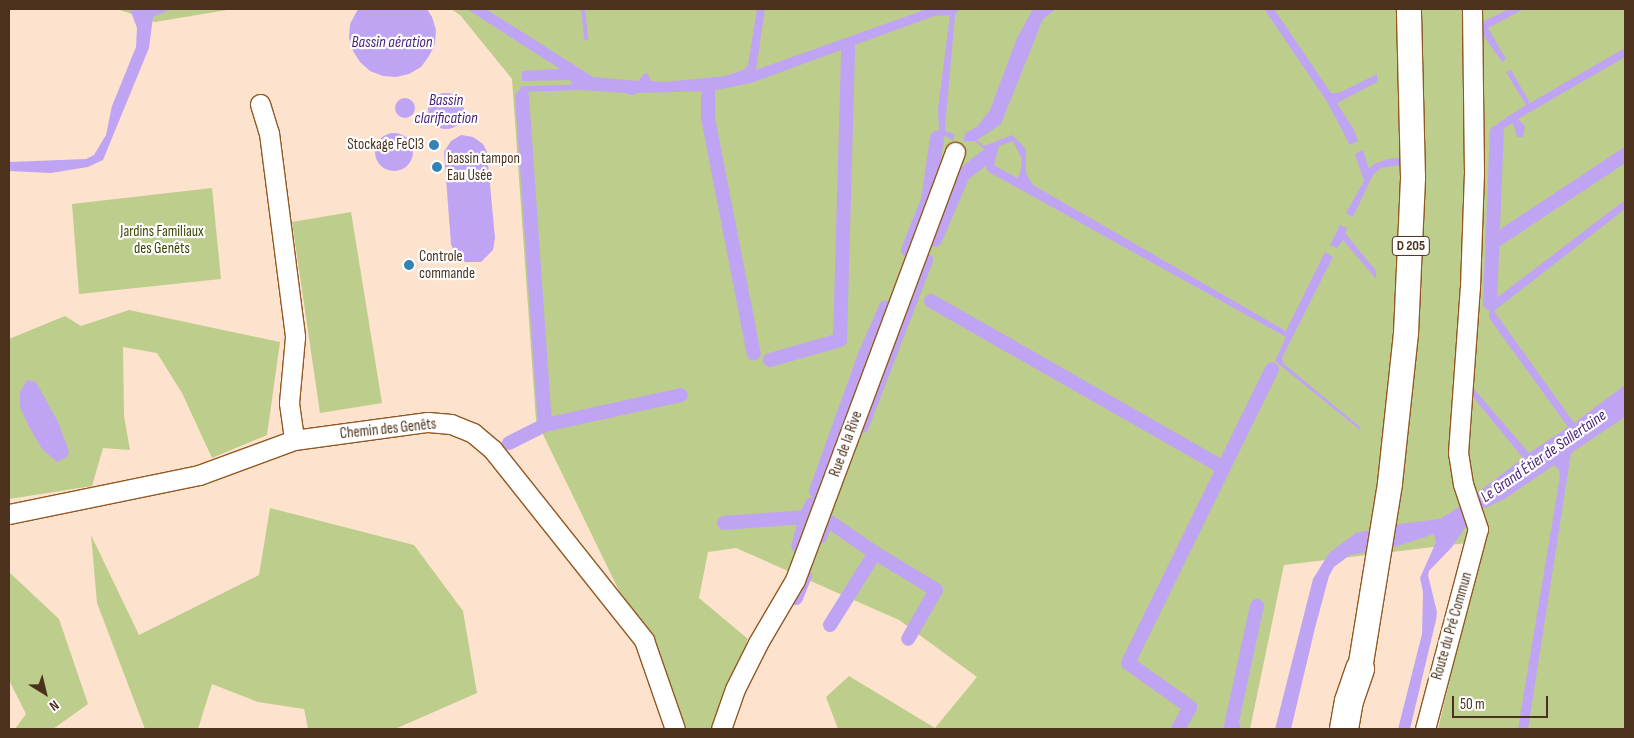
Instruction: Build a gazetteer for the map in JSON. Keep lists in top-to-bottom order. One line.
{"streets":{"highway":["D 205"],"street":["Chemin des Genêts","Rue de la Rive","Route du Pré Commun"]},"water":["Bassin aération","Bassin clarification","Le Grand Étier de Sallertaine"],"parks":["Jardins Familiaux des Genêts"],"places":["Stockage FeCl3","bassin tampon Eau Usée","Controle commande"],"scale_bar":"50 m","north":"bottom right"}
